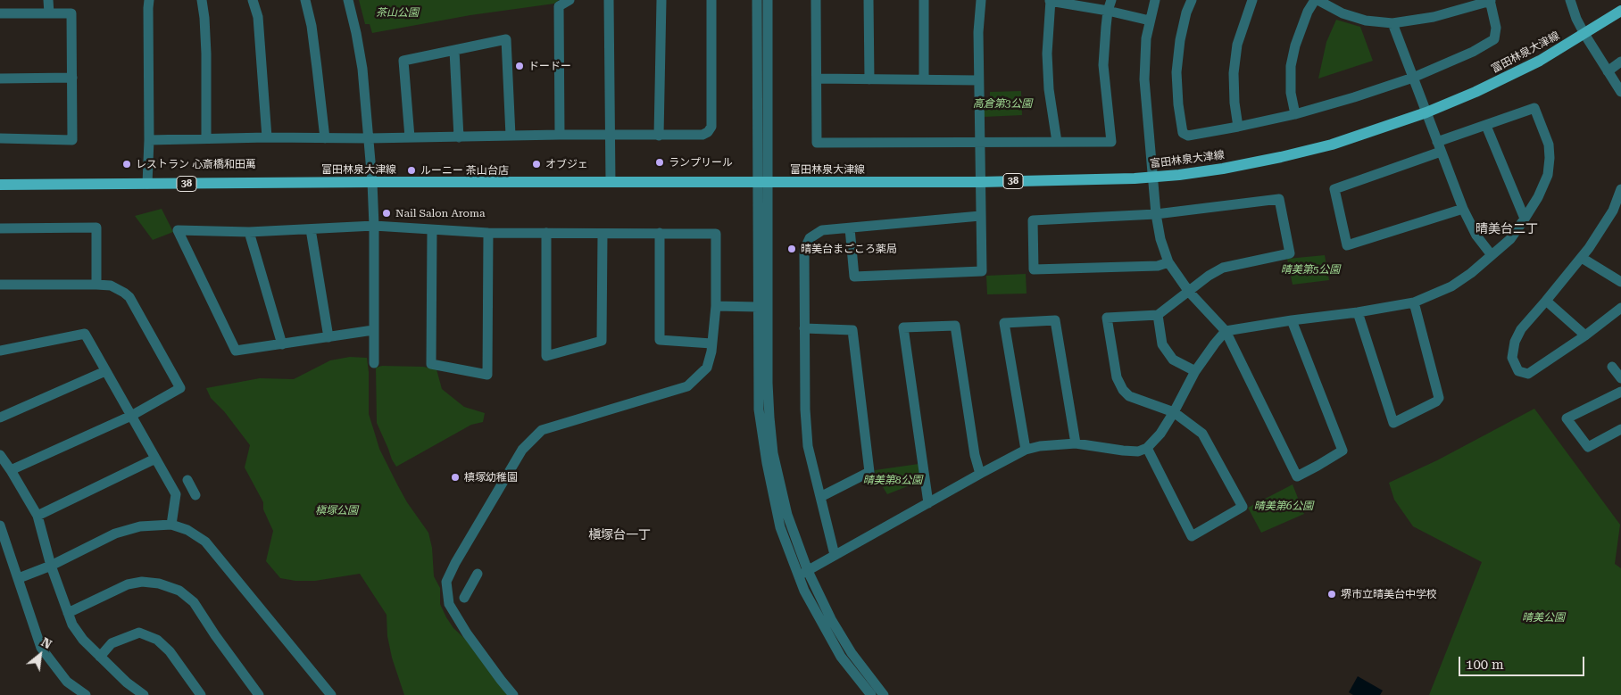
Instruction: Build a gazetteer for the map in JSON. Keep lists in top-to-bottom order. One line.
{"streets":{"main road":["富田林泉大津線","38"]},"districts":["晴美台二丁","槇塚台一丁"],"parks":["茶山公園","高倉第3公園","晴美第5公園","晴美第8公園","晴美第6公園","槇塚公園","晴美公園"],"places":["ドードー","ランプリール","レストラン 心斎橋和田萬","オブジェ","ルーニー 茶山台店","Nail Salon Aroma","晴美台まごころ薬局","槙塚幼稚園","堺市立晴美台中学校"],"scale_bar":"100 m","north":"top right"}
